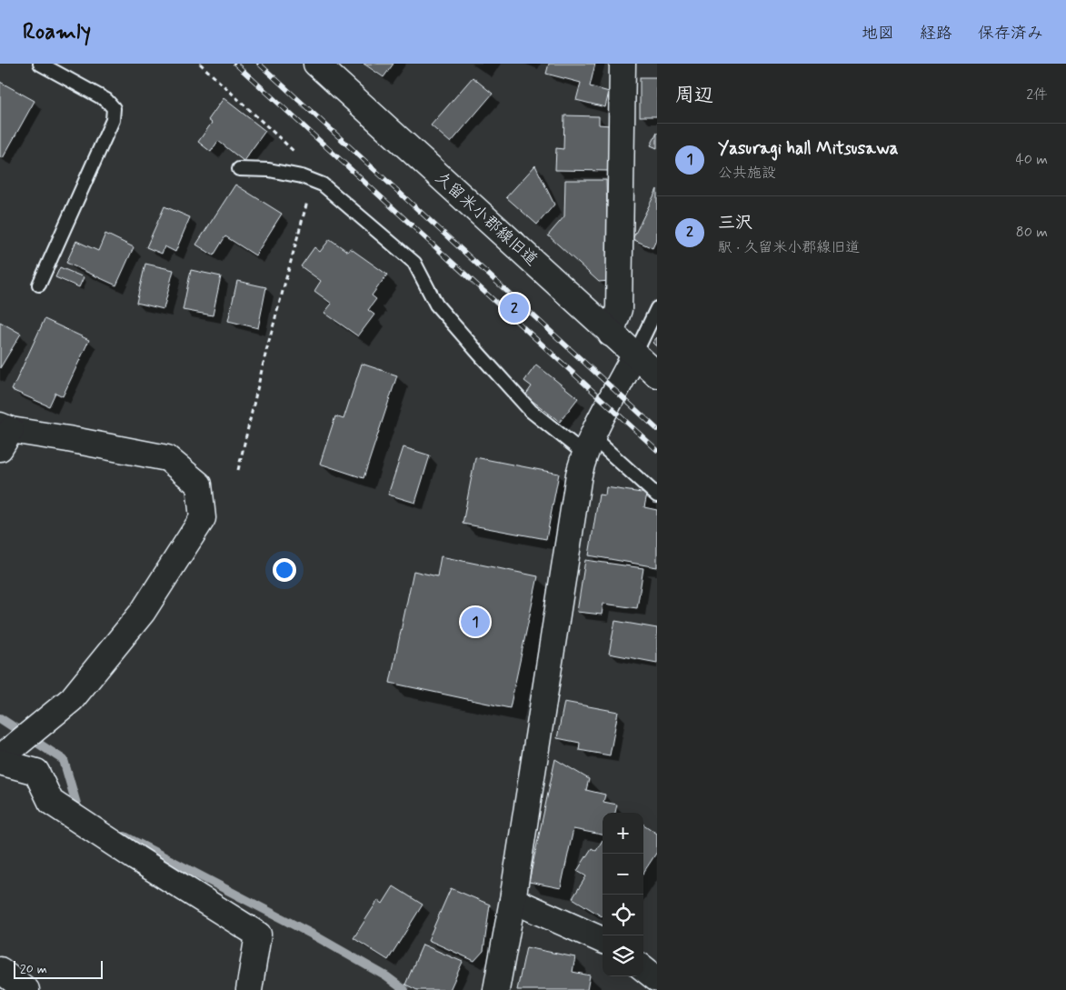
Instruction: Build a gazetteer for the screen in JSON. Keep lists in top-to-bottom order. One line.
{"streets":{"street":["久留米小郡線旧道"]},"scale_bar":"20 m","page":{"header":"Roamly","nav":["地図","経路","保存済み"],"heading":["周辺","2件"],"list":[{"mark":"1","name":"Yasuragi hall Mitsusawa","note":"公共施設","value":"40 m"},{"mark":"2","name":"三沢","note":"駅 · 久留米小郡線旧道","value":"80 m"}],"pins":["2","1"],"map_buttons":["+","−"],"scale":"20 m"}}
